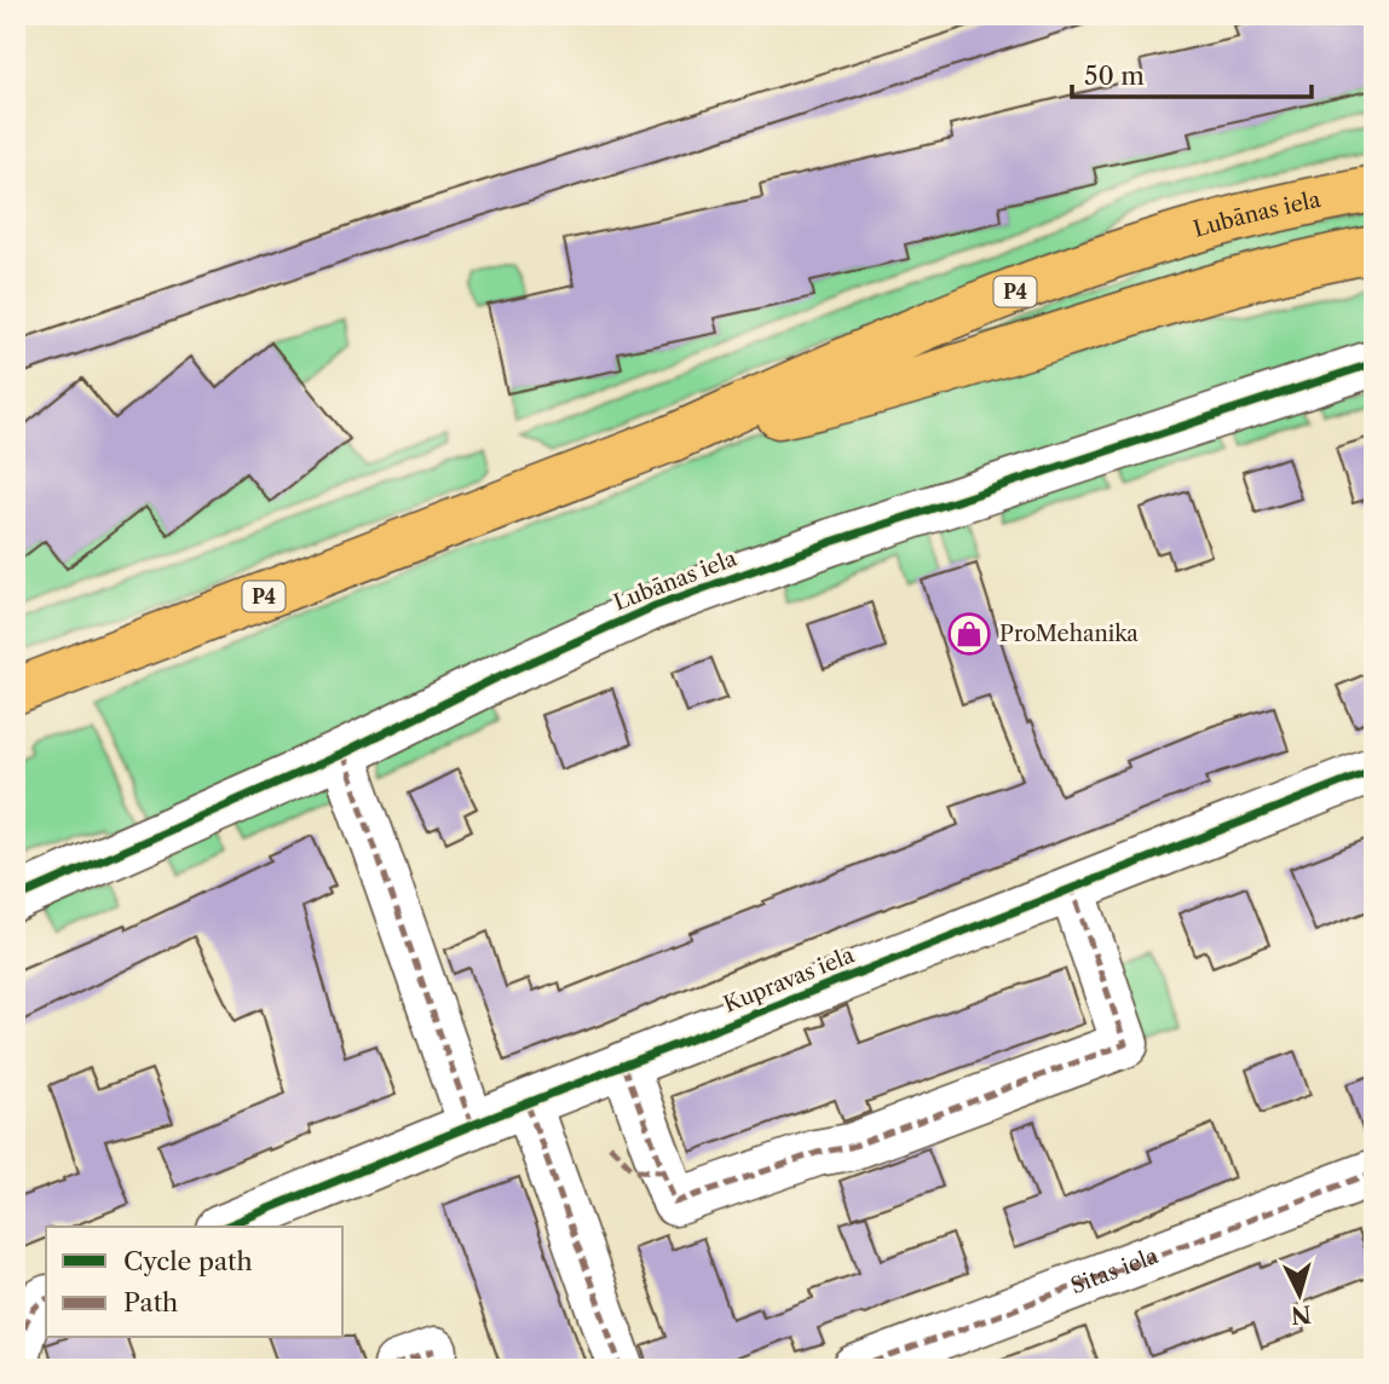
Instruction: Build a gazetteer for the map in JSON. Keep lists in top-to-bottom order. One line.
{"streets":{"main road":["Lubānas iela","P4"],"street":["Kupravas iela","Sitas iela"]},"places":{"shop":["ProMehanika"]},"legend":["Cycle path","Path"],"scale_bar":"50 m","north":"bottom"}
